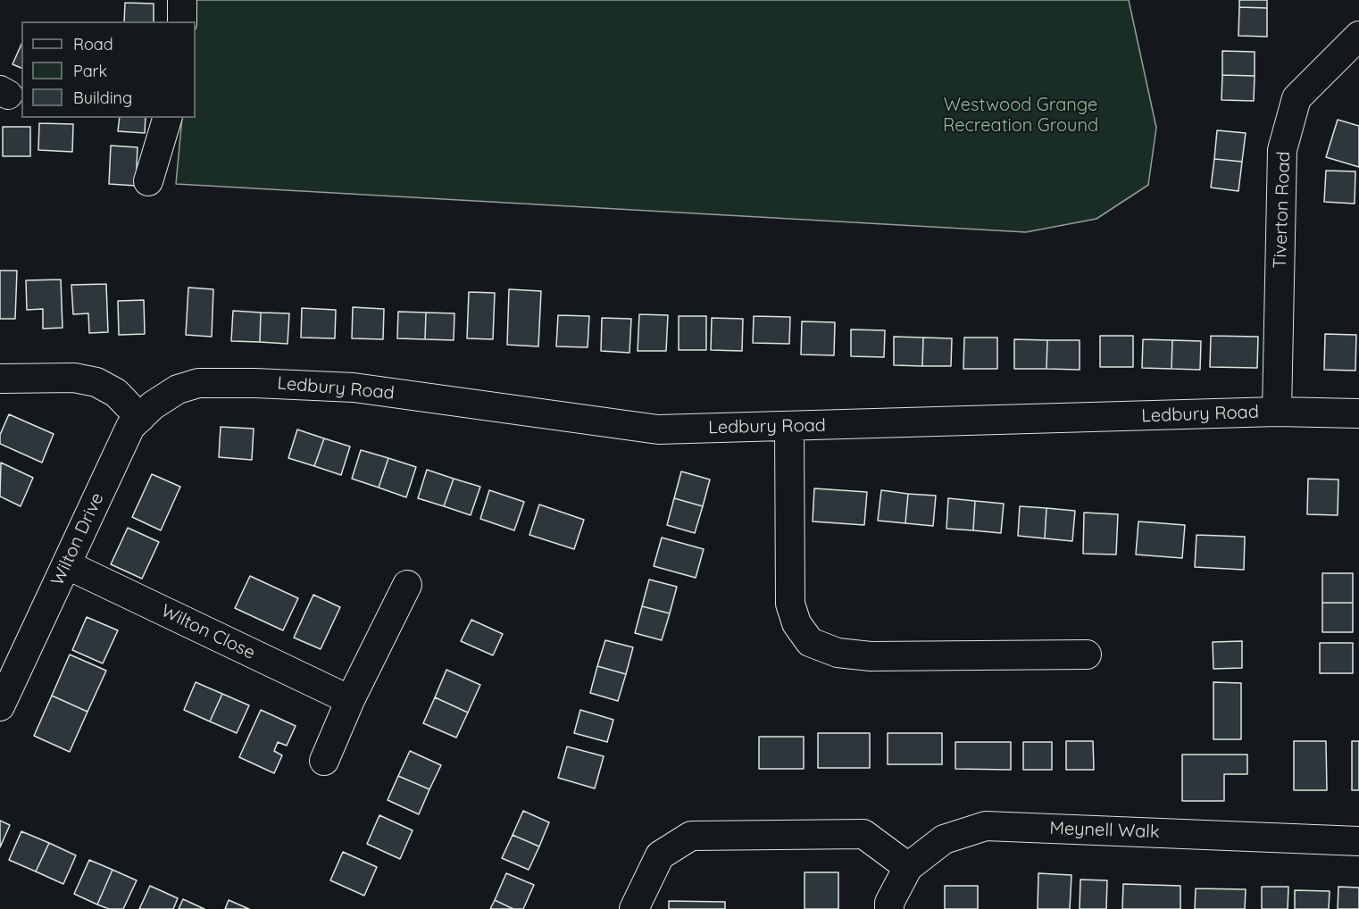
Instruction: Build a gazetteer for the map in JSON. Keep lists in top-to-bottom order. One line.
{"streets":{"street":["Tiverton Road","Ledbury Road","Wilton Drive","Wilton Close","Meynell Walk"]},"crossings":[["Tiverton Road","Ledbury Road"],["Ledbury Road","Wilton Drive"],["Wilton Drive","Wilton Close"]],"parks":["Westwood Grange Recreation Ground"],"legend":["Road","Park","Building"]}
